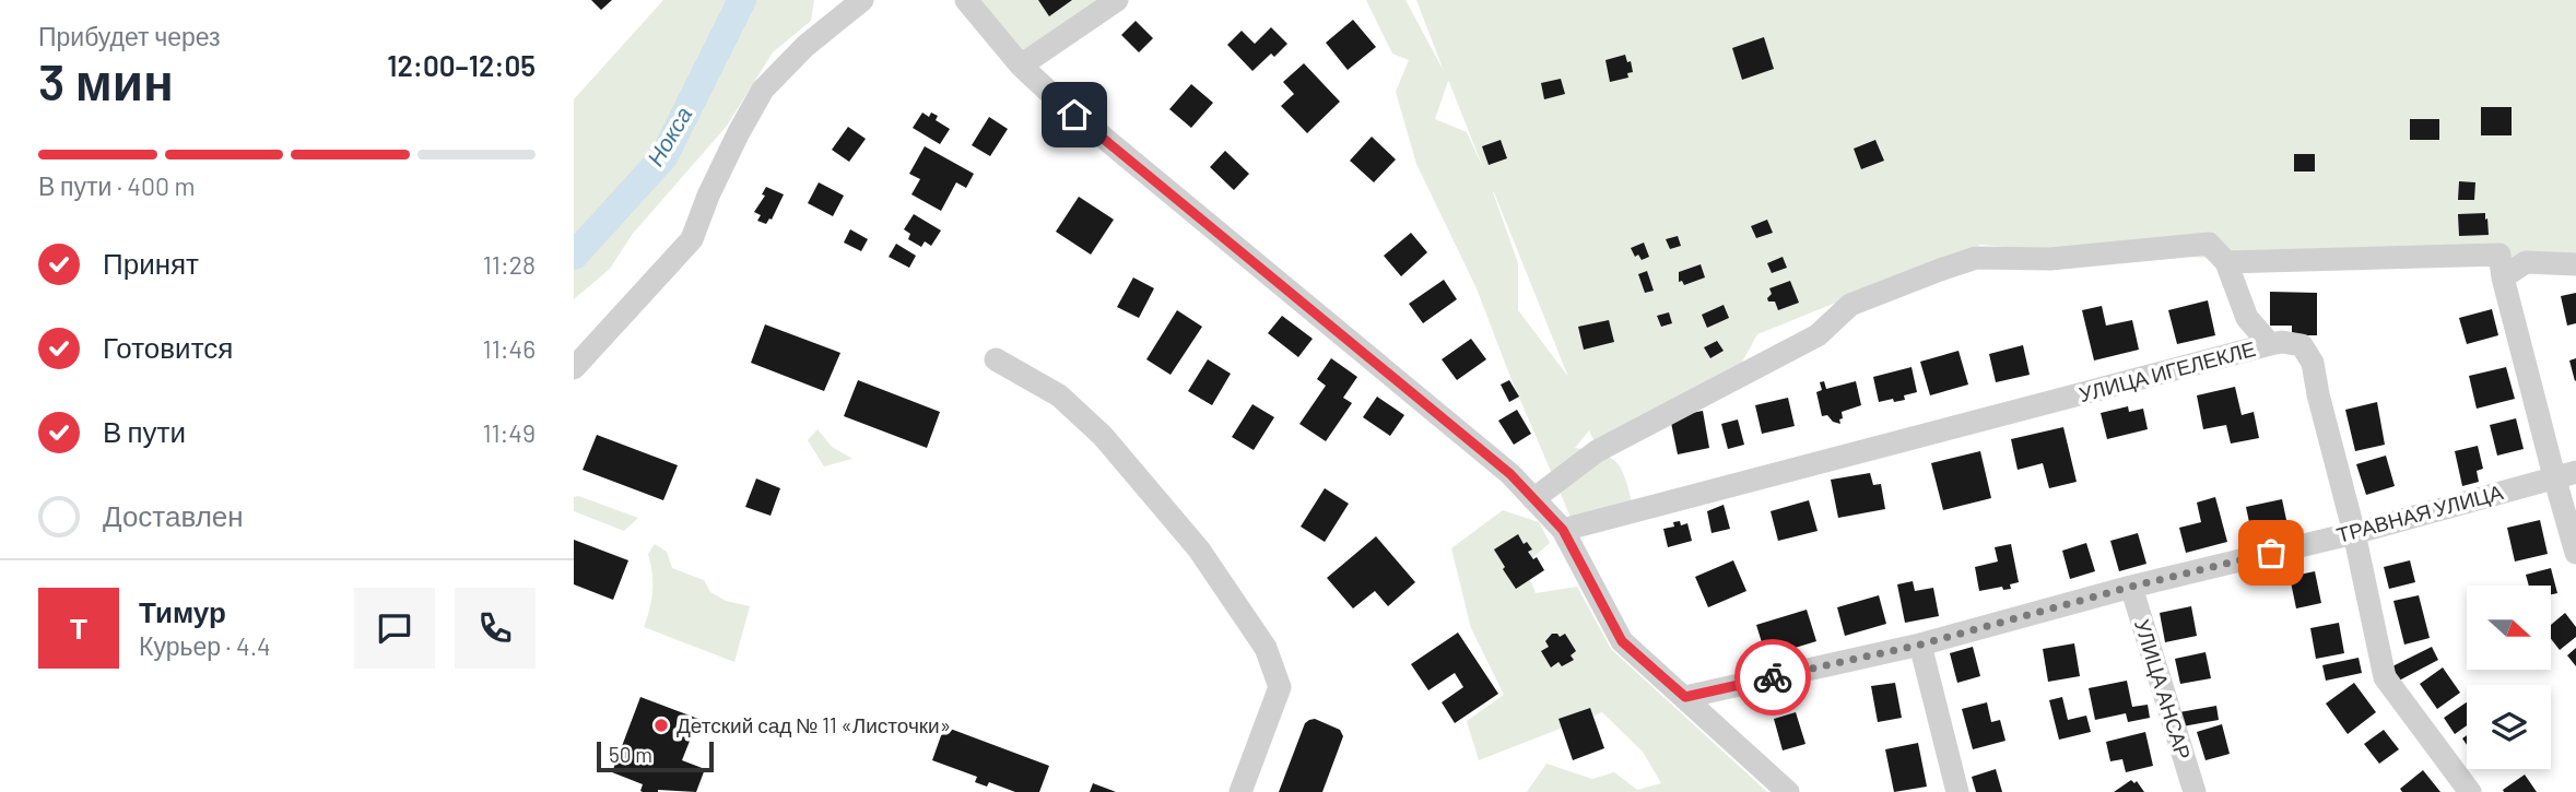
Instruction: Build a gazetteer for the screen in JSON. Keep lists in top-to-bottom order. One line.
{"streets":{"street":["УЛИЦА ИГЕЛЕКЛЕ","ТРАВНАЯ УЛИЦА","УЛИЦА АНСАР"]},"crossings":[["УЛИЦА ИГЕЛЕКЛЕ","ТРАВНАЯ УЛИЦА"],["ТРАВНАЯ УЛИЦА","УЛИЦА АНСАР"]],"water":["Нокса"],"places":["Детский сад № 11 «Листочки»"],"scale_bar":"50 m","north":"right","page":{"heading":["3 мин","Прибудет через","12:00–12:05"],"panel":["Тимур","Курьер · 4.4"],"bar":"В пути · 400 m","list":[["Принят","11:28"],["Готовится","11:46"],["В пути","11:49"],"Доставлен"],"round":"Т","scale":"50 m"}}
